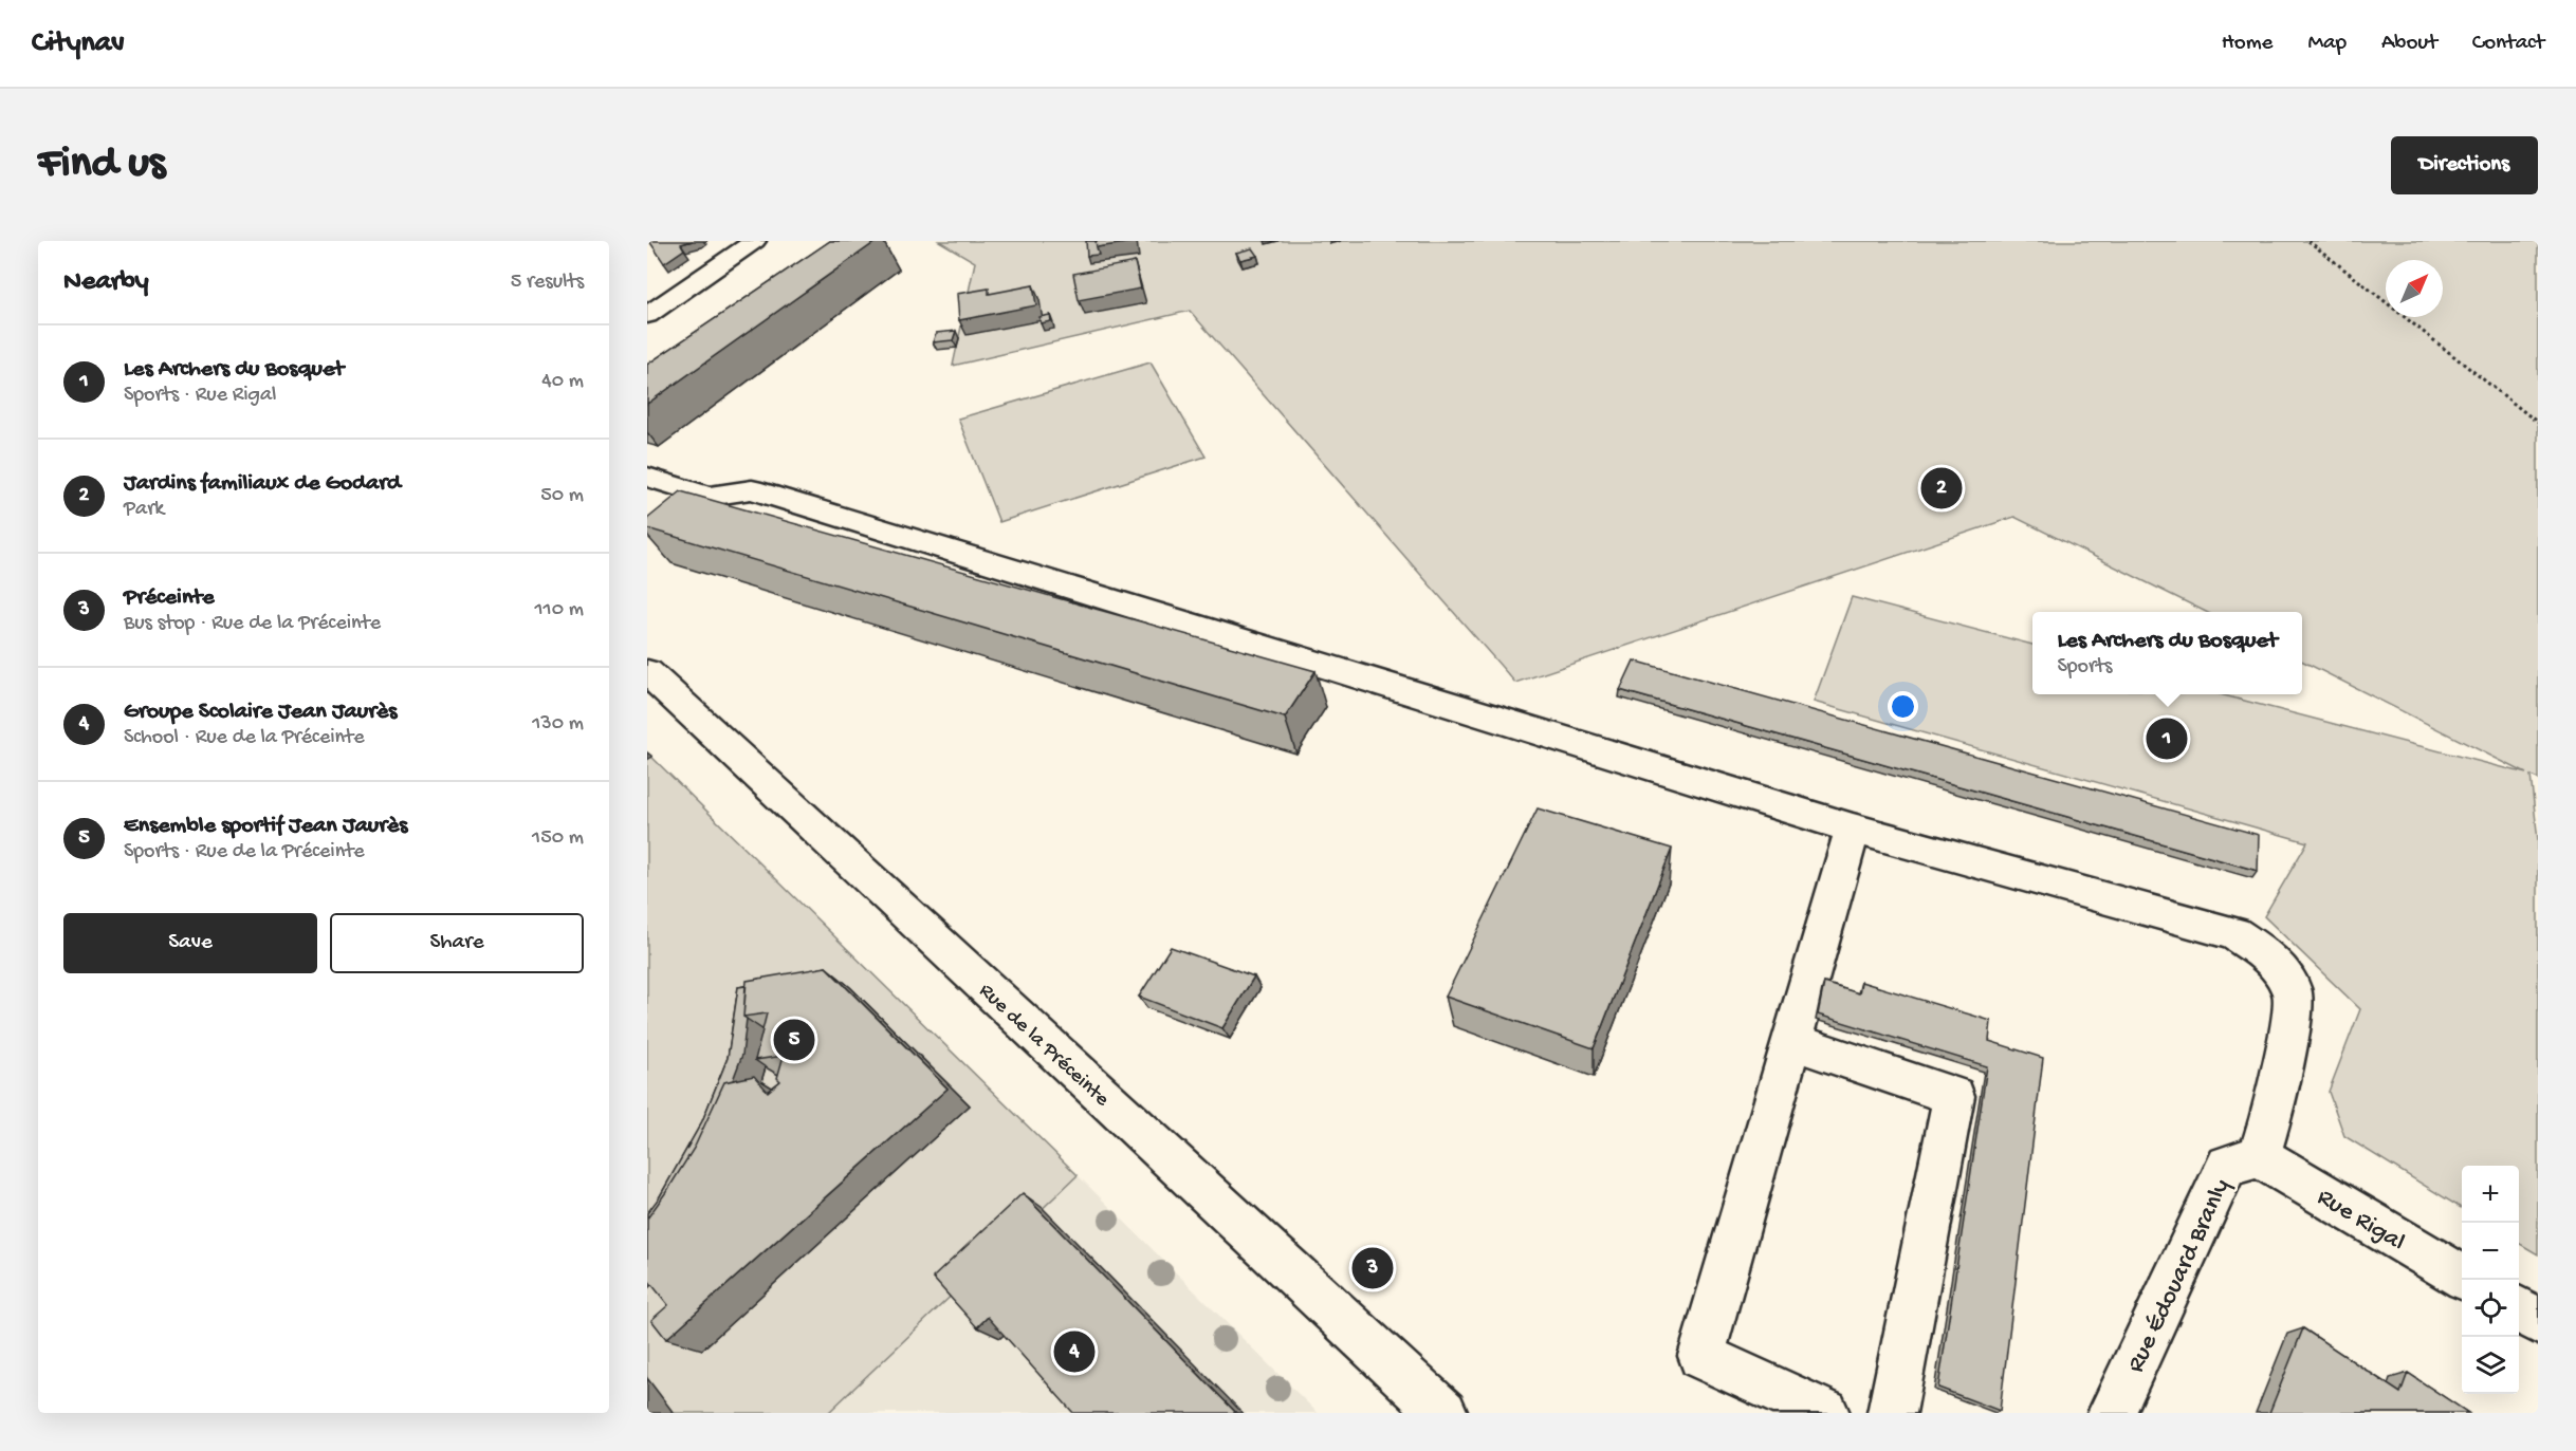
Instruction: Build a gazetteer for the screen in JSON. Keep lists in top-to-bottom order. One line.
{"streets":{"street":["Rue de la Préceinte","Rue Rigal","Rue Édouard Branly"]},"crossings":[["Rue Rigal","Rue Édouard Branly"]],"north":"top right","page":{"header":"Citynav","nav":["Home","Map","About","Contact"],"buttons":["Directions",["Save","Share"]],"title":"Find us","heading":["Nearby","5 results"],"list":[{"mark":"1","name":"Les Archers du Bosquet","note":"Sports · Rue Rigal","value":"40 m"},{"mark":"2","name":"Jardins familiaux de Godard","note":"Park","value":"50 m"},{"mark":"3","name":"Préceinte","note":"Bus stop · Rue de la Préceinte","value":"110 m"},{"mark":"4","name":"Groupe Scolaire Jean Jaurès","note":"School · Rue de la Préceinte","value":"130 m"},{"mark":"5","name":"Ensemble sportif Jean Jaurès","note":"Sports · Rue de la Préceinte","value":"150 m"}],"pins":["2","1","5","3","4"],"popup":["Les Archers du Bosquet","Sports"],"map_buttons":["+","−"]}}
